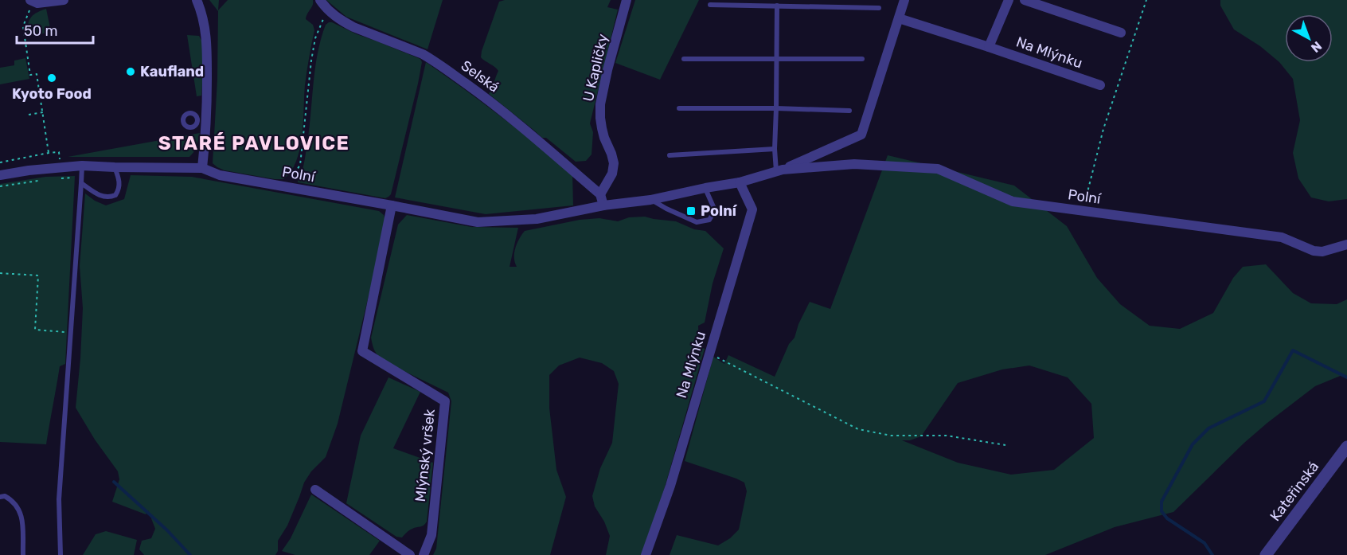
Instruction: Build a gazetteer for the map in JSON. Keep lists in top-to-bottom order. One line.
{"streets":{"street":["Na Mlýnku","U Kapličky","Selská","Polní","Mlýnský vršek","Kateřinská"]},"crossings":[["Na Mlýnku","Polní"],["U Kapličky","Selská"],["Polní","Mlýnský vršek"]],"districts":["STARÉ PAVLOVICE"],"places":{"other":["Kaufland","Kyoto Food"],"transit":["Polní"]},"scale_bar":"50 m","north":"bottom right"}
